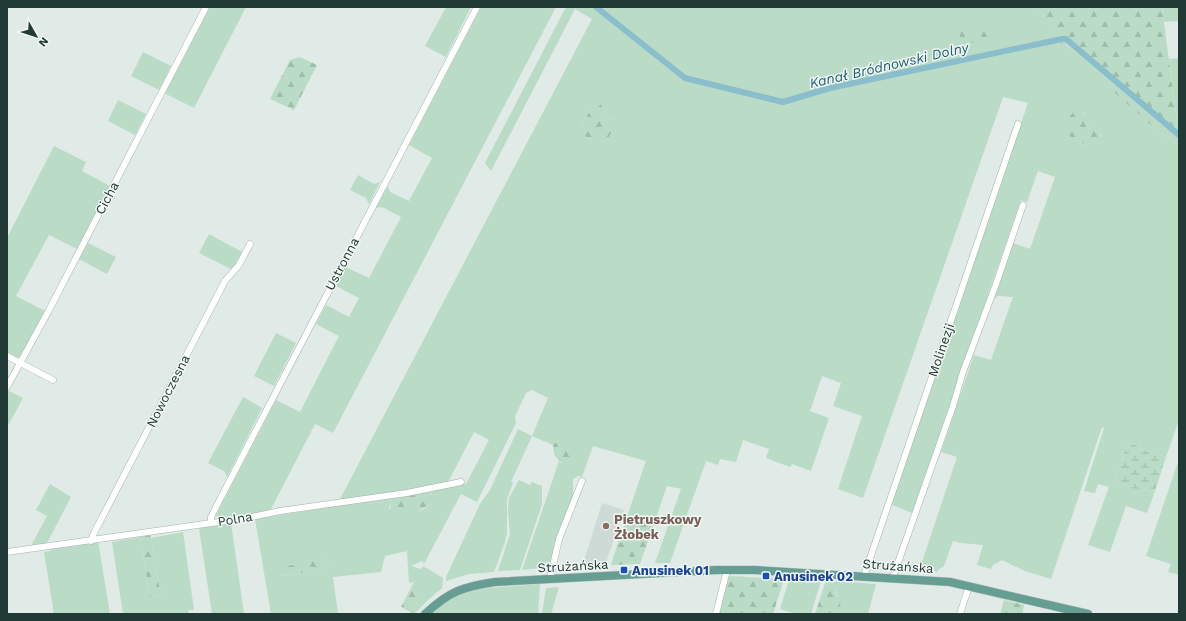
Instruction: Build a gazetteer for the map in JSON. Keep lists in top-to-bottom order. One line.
{"streets":{"main road":["Strużańska"],"street":["Cicha","Ustronna","Molinezji","Nowoczesna","Polna"]},"crossings":[["Ustronna","Polna"],["Molinezji","Strużańska"],["Nowoczesna","Polna"]],"water":["Kanał Bródnowski Dolny"],"places":{"other":["Pietruszkowy Żłobek"],"transit":["Anusinek 01","Anusinek 02"]},"north":"bottom right"}
